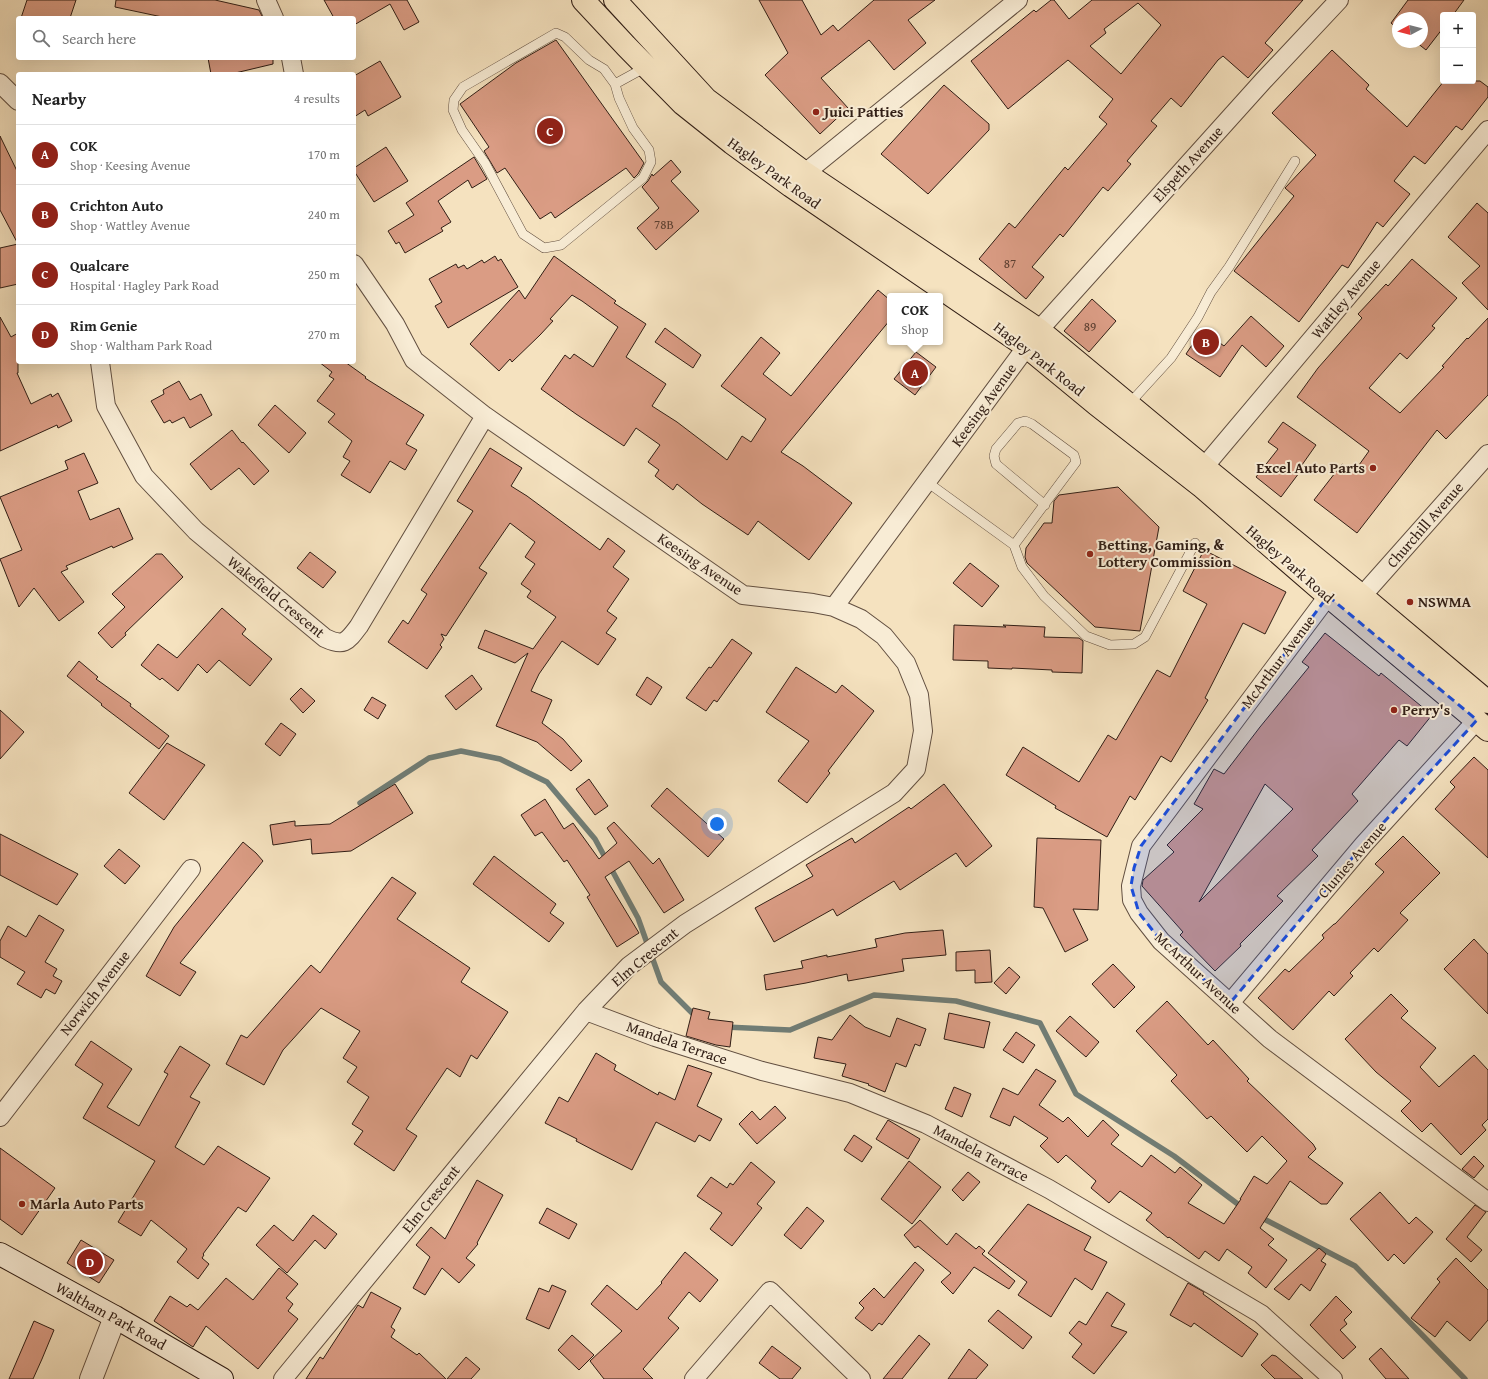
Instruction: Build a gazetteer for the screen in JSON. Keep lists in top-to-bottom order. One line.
{"streets":{"main road":["Hagley Park Road","Waltham Park Road"],"street":["Elspeth Avenue","Wattley Avenue","Keesing Avenue","Churchill Avenue","Wakefield Crescent","McArthur Avenue","Clunies Avenue","Elm Crescent","Norwich Avenue","Mandela Terrace"]},"crossings":[["Elspeth Avenue","Hagley Park Road"],["Elspeth Avenue","Keesing Avenue"],["Hagley Park Road","Wattley Avenue"],["Hagley Park Road","Keesing Avenue"],["Hagley Park Road","Churchill Avenue"],["Hagley Park Road","McArthur Avenue"],["Hagley Park Road","Clunies Avenue"],["Keesing Avenue","Wakefield Crescent"],["Keesing Avenue","Elm Crescent"],["McArthur Avenue","Clunies Avenue"],["Elm Crescent","Mandela Terrace"]],"places":["Juici Patties","Excel Auto Parts","Betting, Gaming, & Lottery Commission","NSWMA","Perry's","Marla Auto Parts"],"house_numbers":["78B","87","89"],"north":"left","page":{"map_buttons":["+","−"],"search":"Search here","heading":["Nearby","4 results"],"pins":["C","B","A","D"],"list":[{"mark":"A","name":"COK","note":"Shop · Keesing Avenue","value":"170 m"},{"mark":"B","name":"Crichton Auto","note":"Shop · Wattley Avenue","value":"240 m"},{"mark":"C","name":"Qualcare","note":"Hospital · Hagley Park Road","value":"250 m"},{"mark":"D","name":"Rim Genie","note":"Shop · Waltham Park Road","value":"270 m"}],"popup":["COK","Shop"]}}
